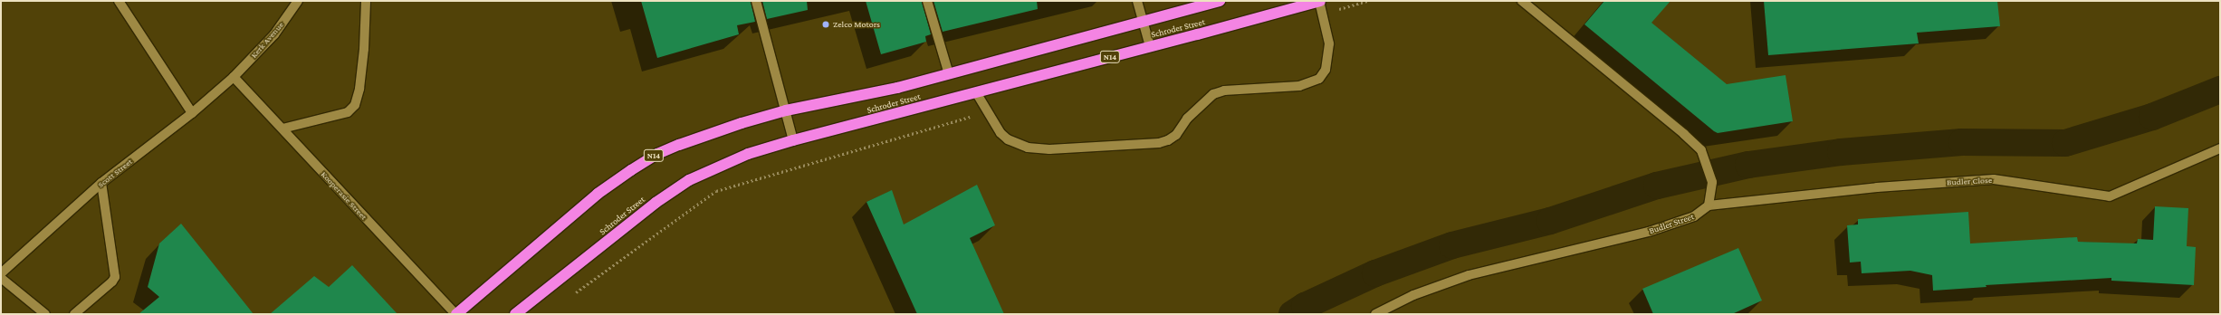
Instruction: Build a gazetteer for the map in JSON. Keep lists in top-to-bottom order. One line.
{"streets":{"highway":["Schroder Street","N14"],"street":["Kerk Avenue","Scott Street","Budler Close","Kooperasie Street","Budler Street"]},"crossings":[["Schroder Street","Kooperasie Street"],["Kerk Avenue","Scott Street"],["Kerk Avenue","Kooperasie Street"],["Scott Street","Kooperasie Street"],["Budler Close","Budler Street"]],"places":["Zelco Motors"]}
